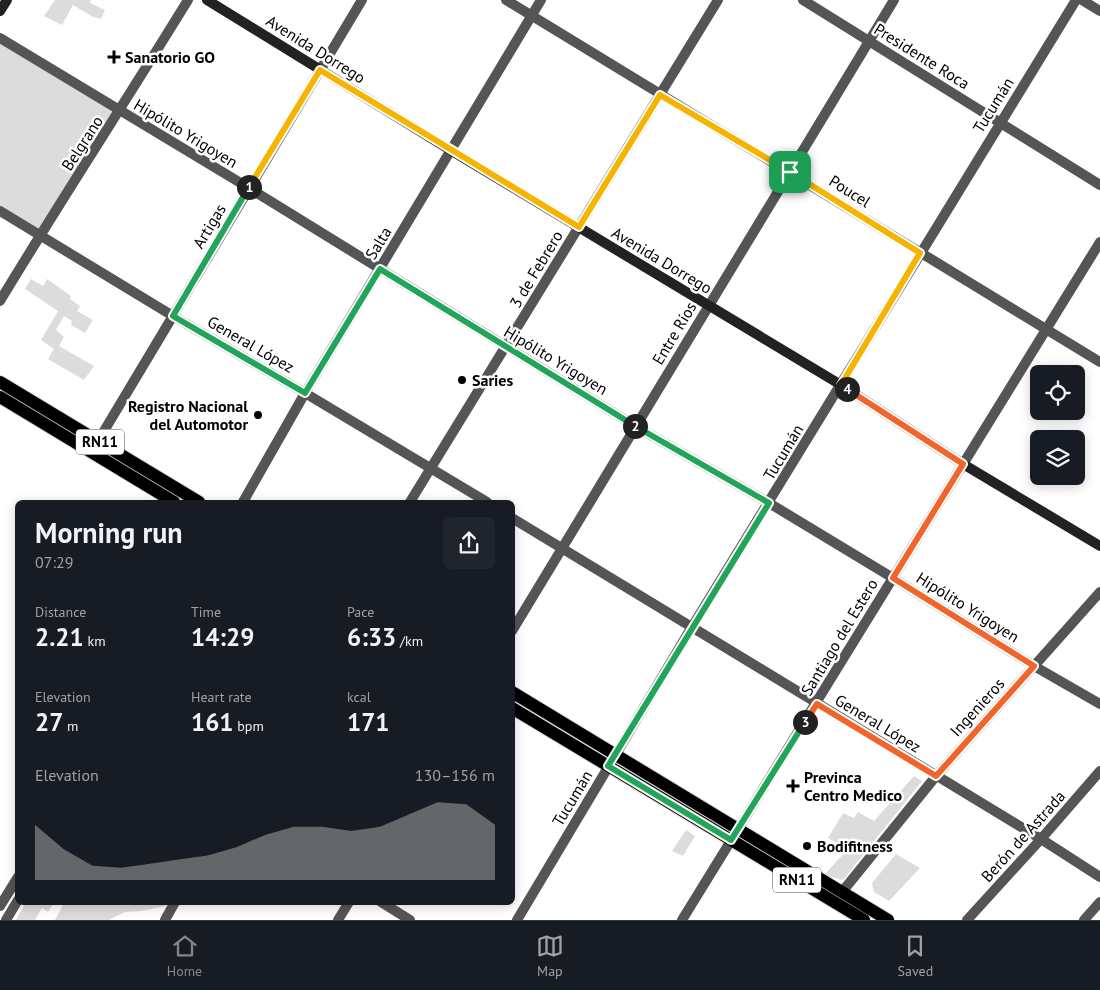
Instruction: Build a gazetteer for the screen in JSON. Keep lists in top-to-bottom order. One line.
{"streets":{"main road":["Avenida Dorrego","RN11"],"street":["Presidente Roca","Tucumán","Hipólito Yrigoyen","Belgrano","Poucel","Artigas","Salta","3 de Febrero","Entre Ríos","General López","Santiago del Estero","Ingenieros","Berón de Astrada"]},"crossings":[["Avenida Dorrego","Tucumán"],["Avenida Dorrego","Artigas"],["Avenida Dorrego","Salta"],["Avenida Dorrego","3 de Febrero"],["Avenida Dorrego","Entre Ríos"],["Avenida Dorrego","Santiago del Estero"],["Presidente Roca","Tucumán"],["Presidente Roca","Entre Ríos"],["Tucumán","Hipólito Yrigoyen"],["Tucumán","Poucel"],["Tucumán","General López"],["Tucumán","RN11"],["Hipólito Yrigoyen","Belgrano"],["Hipólito Yrigoyen","Artigas"],["Hipólito Yrigoyen","Salta"],["Hipólito Yrigoyen","3 de Febrero"],["Hipólito Yrigoyen","Entre Ríos"],["Hipólito Yrigoyen","Santiago del Estero"],["Hipólito Yrigoyen","Ingenieros"],["Belgrano","General López"],["Poucel","Salta"],["Poucel","3 de Febrero"],["Poucel","Entre Ríos"],["Poucel","Santiago del Estero"],["Artigas","General López"],["Artigas","RN11"],["Salta","General López"],["3 de Febrero","General López"],["Entre Ríos","General López"],["General López","Santiago del Estero"],["General López","Ingenieros"],["General López","Berón de Astrada"],["RN11","Santiago del Estero"],["RN11","Ingenieros"]],"places":{"health":["Sanatorio GO","Previnca Centro Medico"],"other":["Saries","Registro Nacional del Automotor","Bodifitness"]},"page":{"pins":["1","4","2","3"],"heading":["Morning run","07:29"],"stats":[["Distance","2.21 km"],["Time","14:29"],["Pace","6:33 /km"],["Elevation","27 m"],["Heart rate","161 bpm"],["kcal","171"]],"chart":["Elevation","130–156 m"],"tabs":["Home","Map","Saved"]}}
